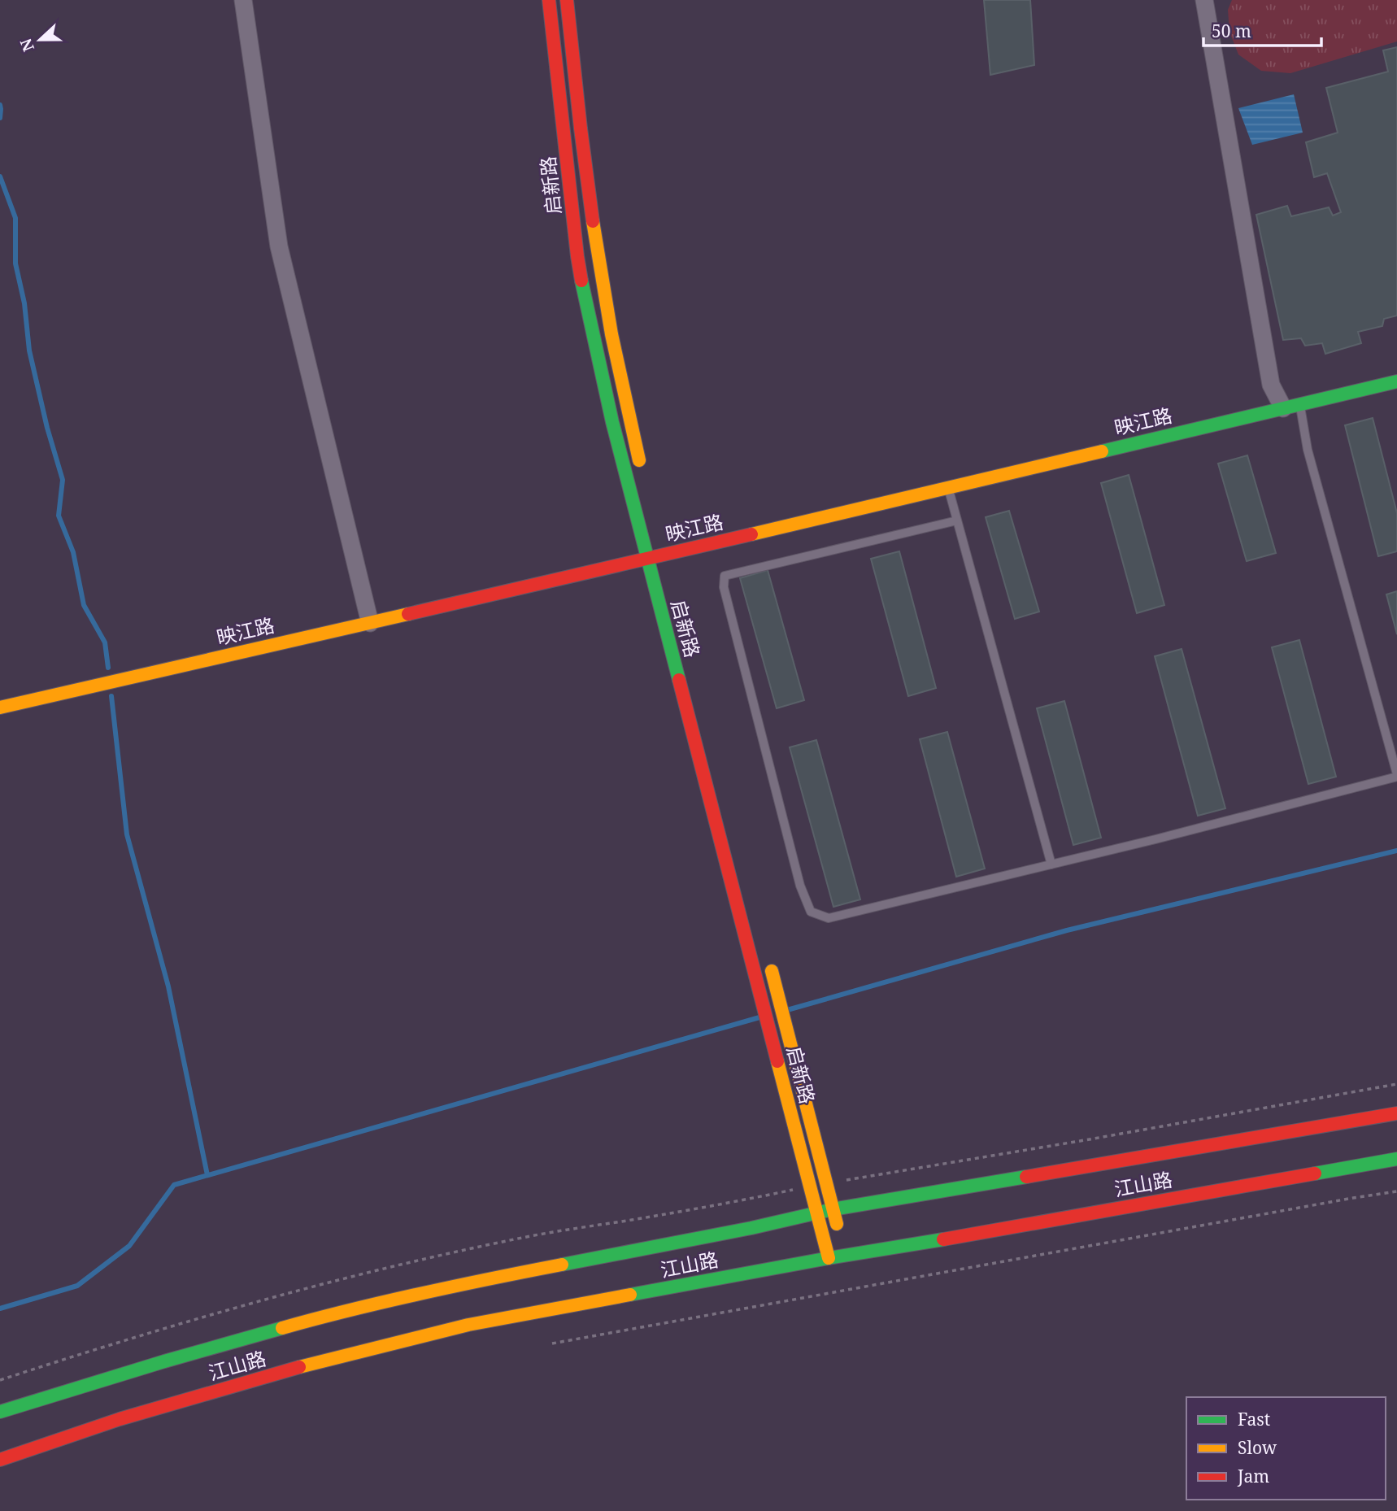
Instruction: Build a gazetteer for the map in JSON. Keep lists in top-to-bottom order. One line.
{"streets":{"street":["启新路","映江路","江山路"]},"crossings":[["启新路","映江路"],["启新路","江山路"]],"legend":["Fast","Slow","Jam"],"scale_bar":"50 m","north":"left"}
